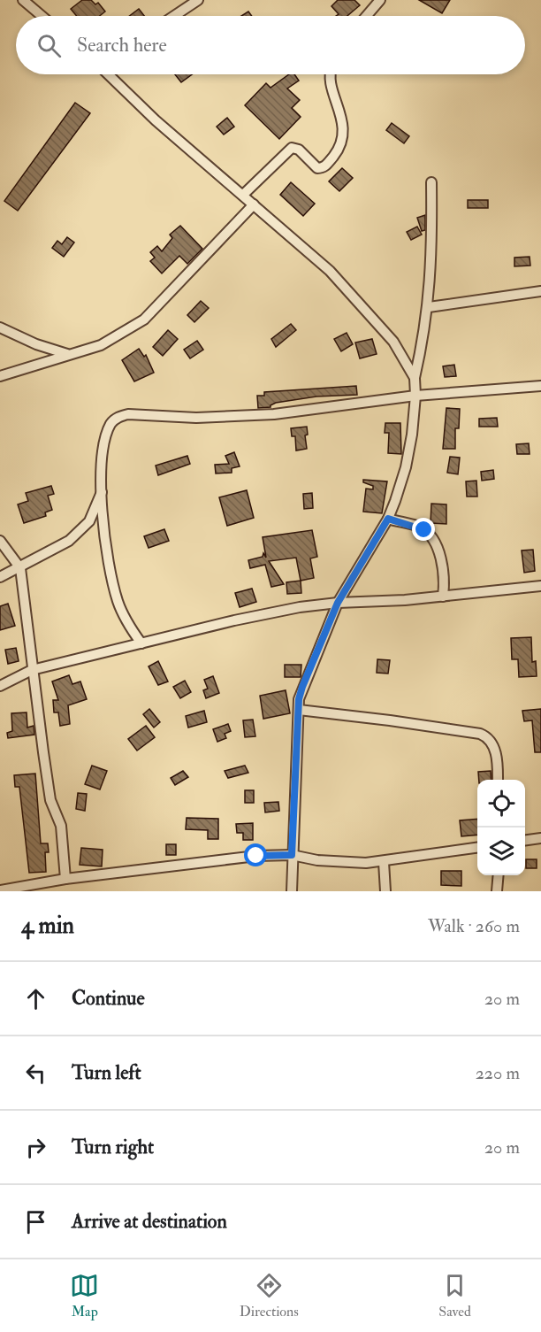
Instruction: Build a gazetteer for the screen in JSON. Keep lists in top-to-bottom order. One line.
{"page":{"search":"Search here","heading":["4 min","Walk · 260 m"],"list":[["Continue","20 m"],["Turn left","220 m"],["Turn right","20 m"],"Arrive at destination"],"nav":["Map","Directions","Saved"]}}
